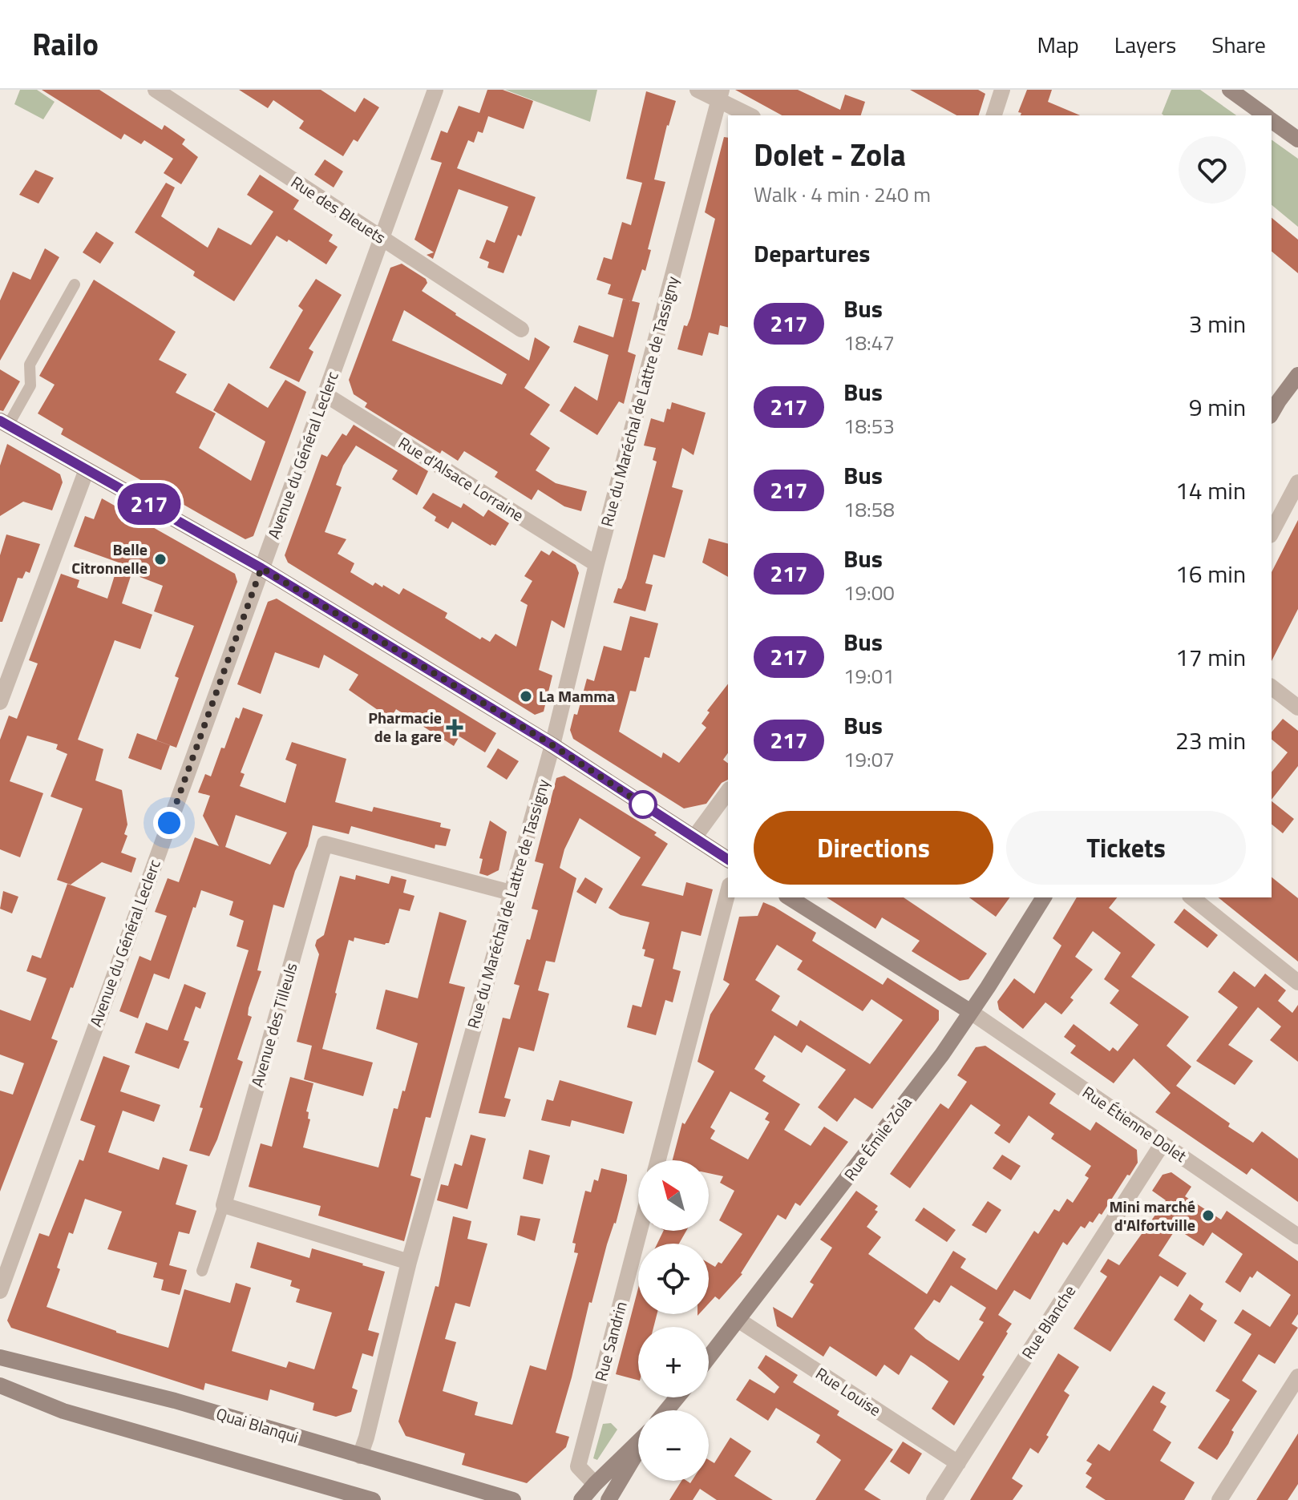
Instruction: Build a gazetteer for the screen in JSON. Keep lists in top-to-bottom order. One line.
{"streets":{"main road":["Rue Émile Zola","Quai Blanqui"],"street":["Rue des Bleuets","Rue du Maréchal de Lattre de Tassigny","Avenue du Général Leclerc","Rue d'Alsace Lorraine","Avenue des Tilleuls","Rue Étienne Dolet","Rue Blanche","Rue Sandrin","Rue Louise"]},"crossings":[["Rue des Bleuets","Avenue du Général Leclerc"],["Rue du Maréchal de Lattre de Tassigny","Rue d'Alsace Lorraine"],["Rue du Maréchal de Lattre de Tassigny","Avenue des Tilleuls"],["Rue du Maréchal de Lattre de Tassigny","Quai Blanqui"],["Avenue du Général Leclerc","Rue d'Alsace Lorraine"],["Rue Étienne Dolet","Rue Émile Zola"],["Rue Étienne Dolet","Rue Blanche"],["Rue Émile Zola","Rue Louise"],["Rue Blanche","Rue Louise"]],"places":{"other":["Belle Citronnelle","La Mamma","Mini marché d'Alfortville"],"health":["Pharmacie de la gare"]},"lines":["bus line 217"],"north":"top left","page":{"header":"Railo","nav":["Map","Layers","Share"],"on_map":"217","heading":[["Dolet - Zola","Walk · 4 min · 240 m"],"Departures"],"list":[{"mark":"217","name":"Bus","note":"18:47","value":"3 min"},{"mark":"217","name":"Bus","note":"18:53","value":"9 min"},{"mark":"217","name":"Bus","note":"18:58","value":"14 min"},{"mark":"217","name":"Bus","note":"19:00","value":"16 min"},{"mark":"217","name":"Bus","note":"19:01","value":"17 min"},{"mark":"217","name":"Bus","note":"19:07","value":"23 min"}],"buttons":["Directions","Tickets"],"map_buttons":["+","−"]}}
